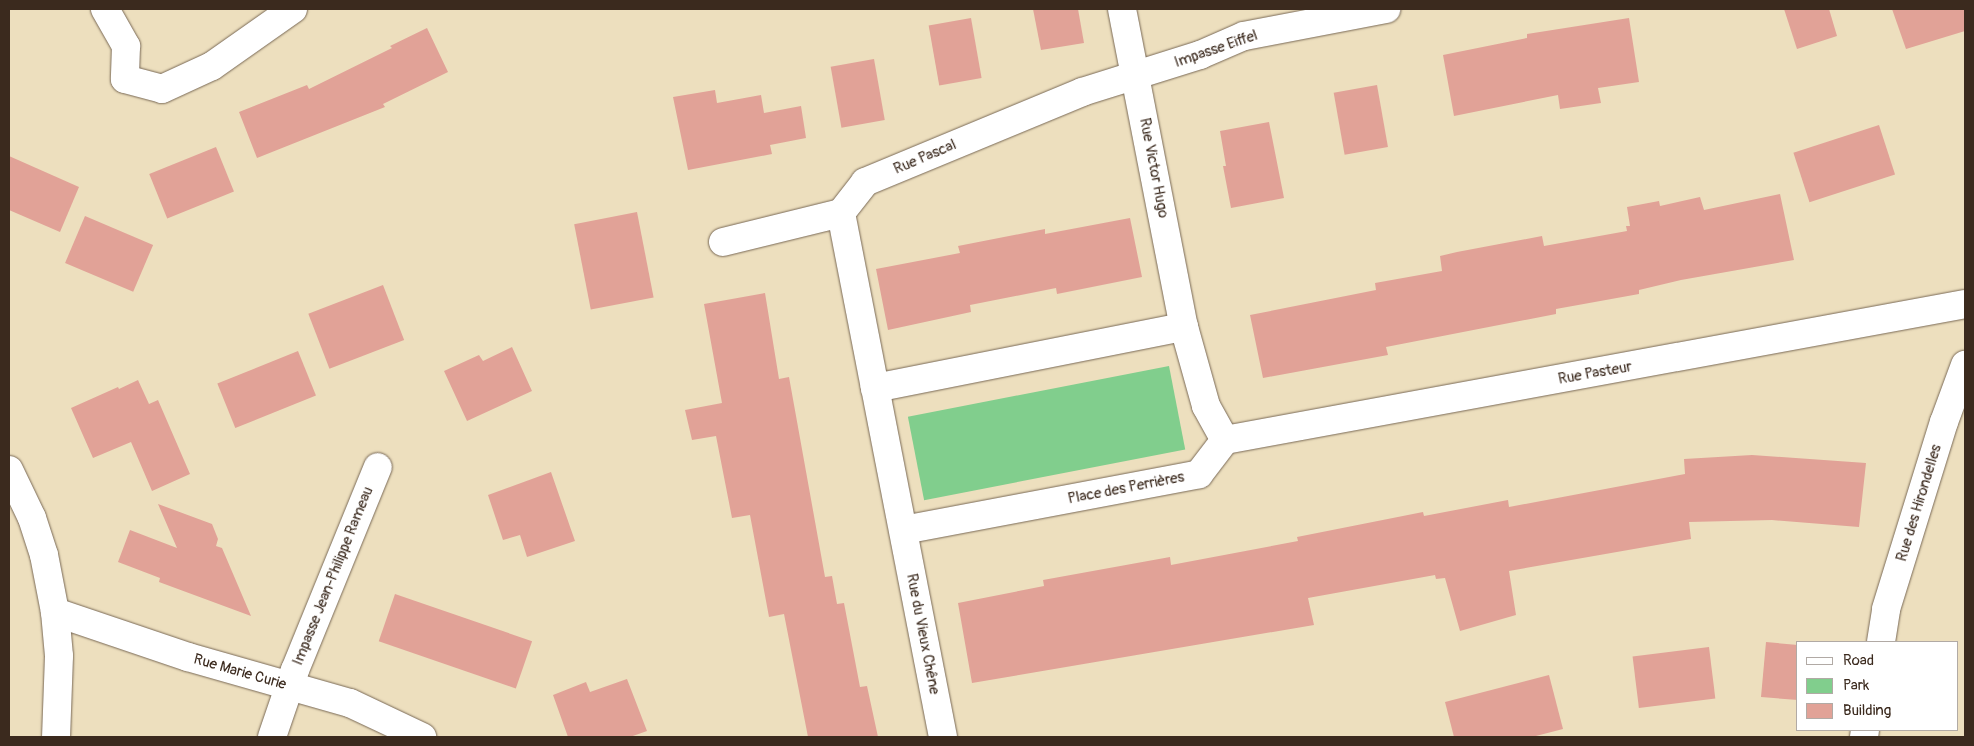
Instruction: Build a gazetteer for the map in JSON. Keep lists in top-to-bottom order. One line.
{"streets":{"street":["Impasse Eiffel","Rue Pascal","Rue Victor Hugo","Rue Pasteur","Place des Perrières","Rue des Hirondelles","Impasse Jean-Philippe Rameau","Rue du Vieux Chêne","Rue Marie Curie"]},"crossings":[["Impasse Eiffel","Rue Pascal"],["Impasse Eiffel","Rue Victor Hugo"],["Rue Pascal","Rue Victor Hugo"],["Rue Pasteur","Place des Perrières"],["Place des Perrières","Rue du Vieux Chêne"],["Impasse Jean-Philippe Rameau","Rue Marie Curie"]],"legend":["Road","Park","Building"]}
